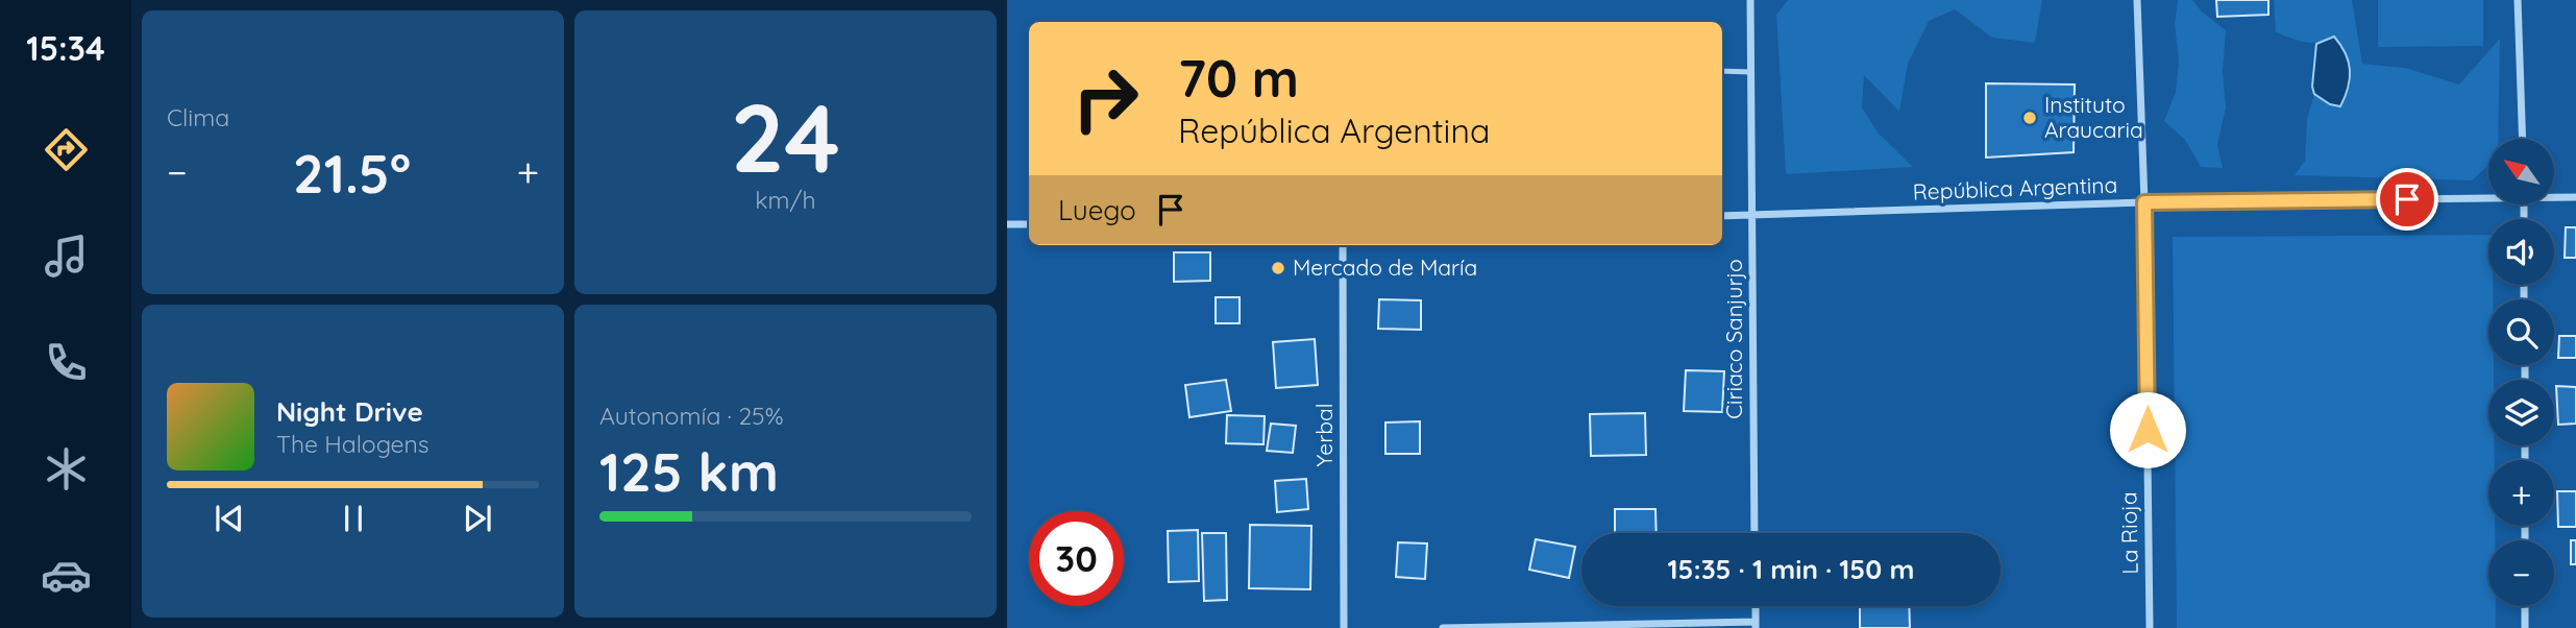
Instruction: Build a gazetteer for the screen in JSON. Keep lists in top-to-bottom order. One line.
{"streets":{"street":["República Argentina","Ciriaco Sanjurjo","Yerbal","La Rioja"]},"crossings":[["República Argentina","Ciriaco Sanjurjo"],["República Argentina","La Rioja"]],"places":["Instituto Araucaria","Mercado de María"],"north":"top left","page":{"tabs":"15:34","tile":["Clima",["24","km/h"],["Autonomía · 25%","125 km"]],"turn":["70 m","República Argentina"],"map_buttons":["+","−"],"heat":["−","21.5°","+"],"then":"Luego","song":["Night Drive","The Halogens"],"limit":"30","trip":"15:35 · 1 min · 150 m"}}
